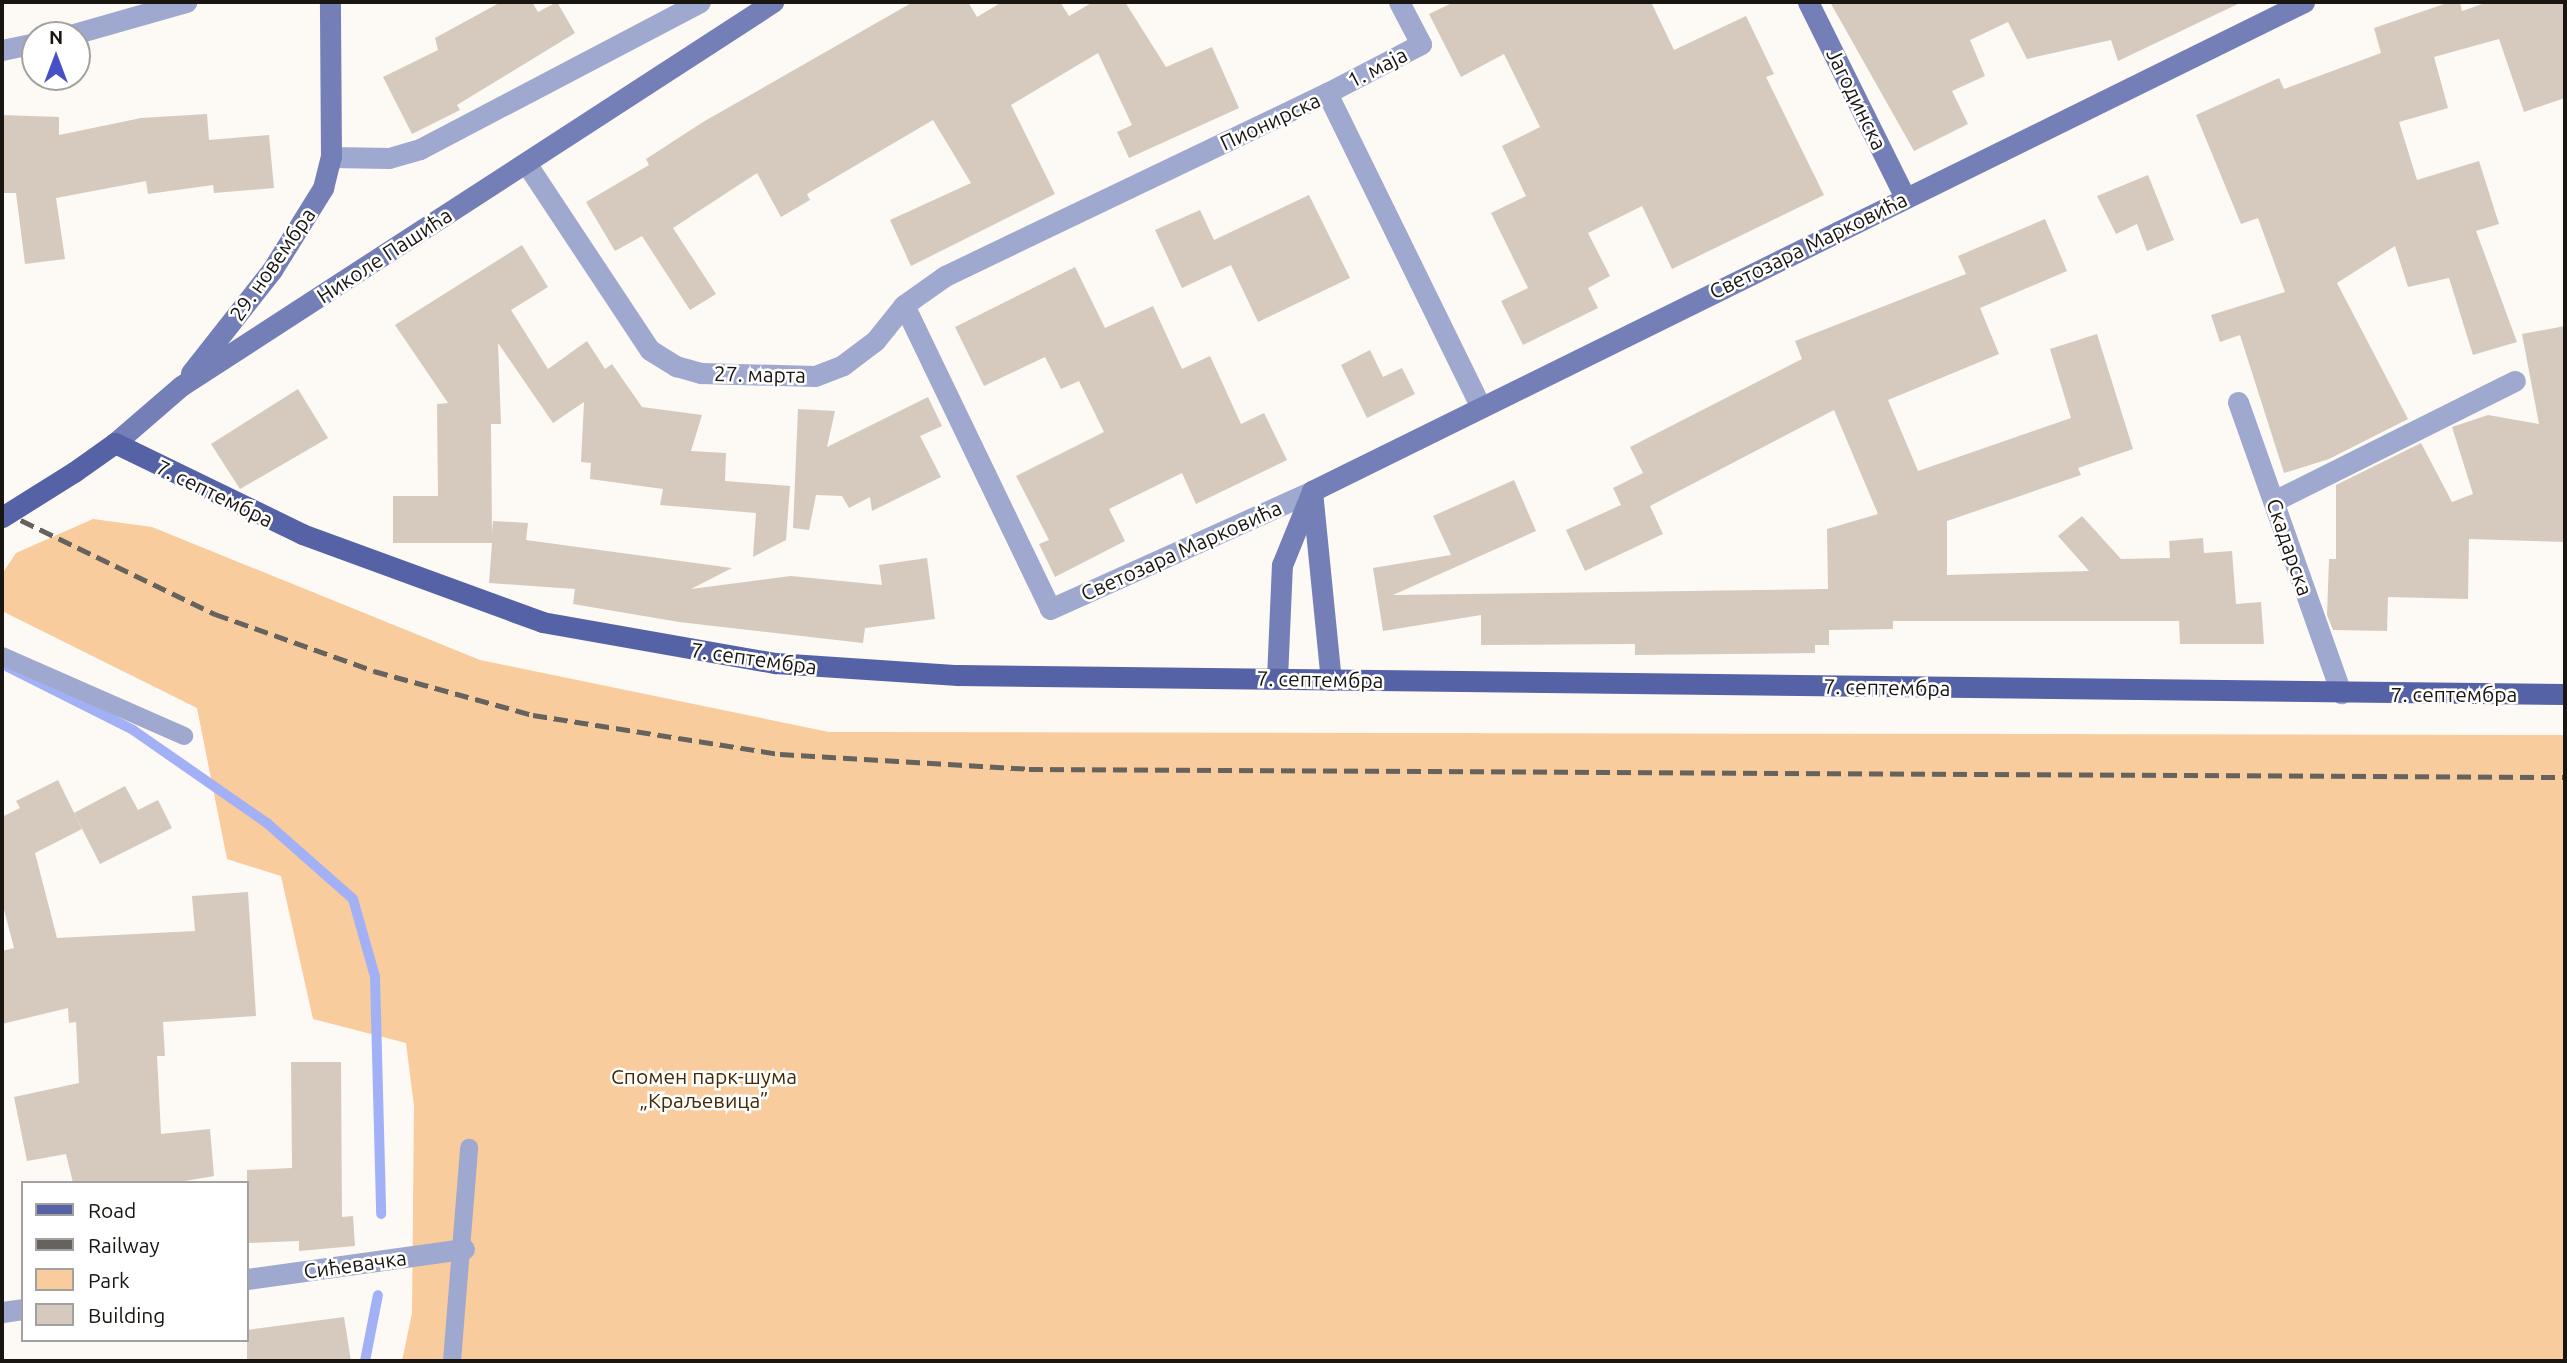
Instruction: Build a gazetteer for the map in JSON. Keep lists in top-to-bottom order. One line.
{"streets":{"main road":["Николе Пашића","7. септембра"],"street":["1. маја","Јагодинска","Пионирска","Светозара Марковића","29. новембра","27. марта","Скадарска","Сићевачка"]},"crossings":[["1. маја","Пионирска"],["Јагодинска","Светозара Марковића"],["Пионирска","Светозара Марковића"],["Пионирска","27. марта"],["Светозара Марковића","27. марта"],["Светозара Марковића","7. септембра"],["Николе Пашића","29. новембра"],["Николе Пашића","27. марта"],["Николе Пашића","7. септембра"],["7. септембра","Скадарска"]],"parks":["Спомен парк-шума „Краљевица”"],"legend":["Road","Railway","Park","Building"],"north":"top"}
